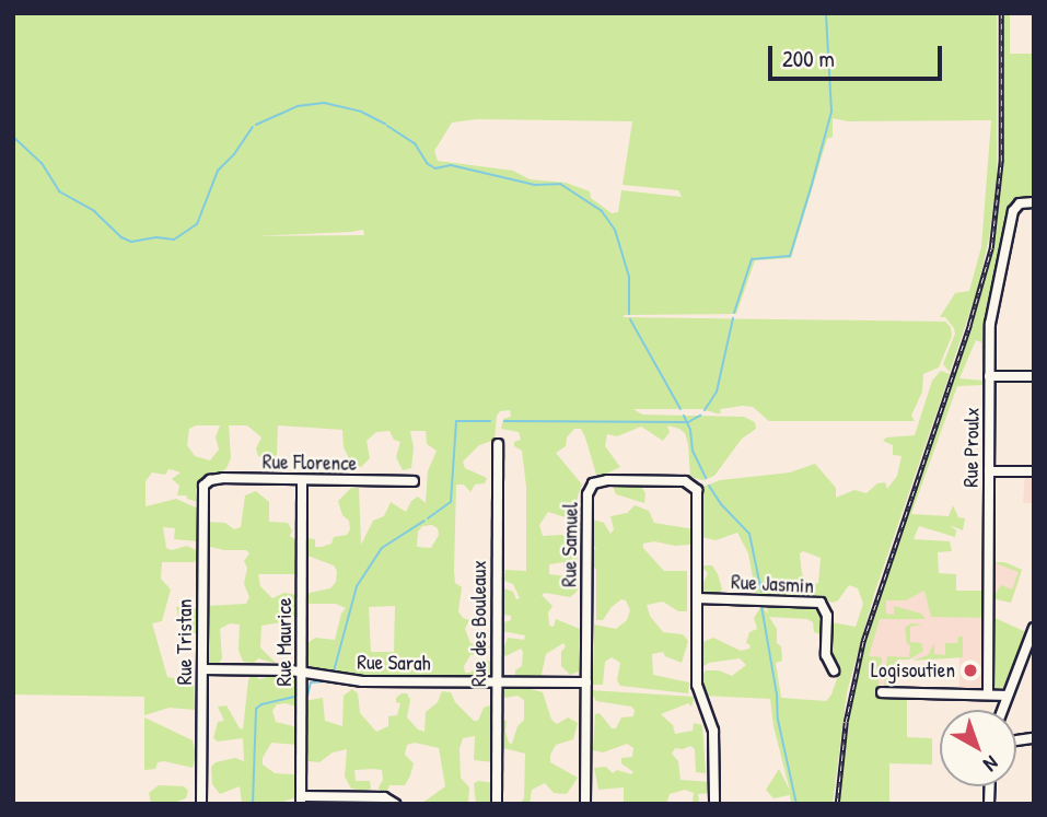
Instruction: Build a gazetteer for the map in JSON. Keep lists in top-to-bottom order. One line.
{"streets":{"street":["Rue Proulx","Rue Florence","Rue Samuel","Rue Jasmin","Rue des Bouleaux","Rue Tristan","Rue Maurice","Rue Sarah"]},"crossings":[["Rue Florence","Rue Tristan"],["Rue Florence","Rue Maurice"],["Rue Samuel","Rue Jasmin"],["Rue Samuel","Rue Sarah"],["Rue des Bouleaux","Rue Sarah"],["Rue Tristan","Rue Sarah"],["Rue Maurice","Rue Sarah"]],"places":["Logisoutien"],"scale_bar":"200 m","north":"bottom right"}
